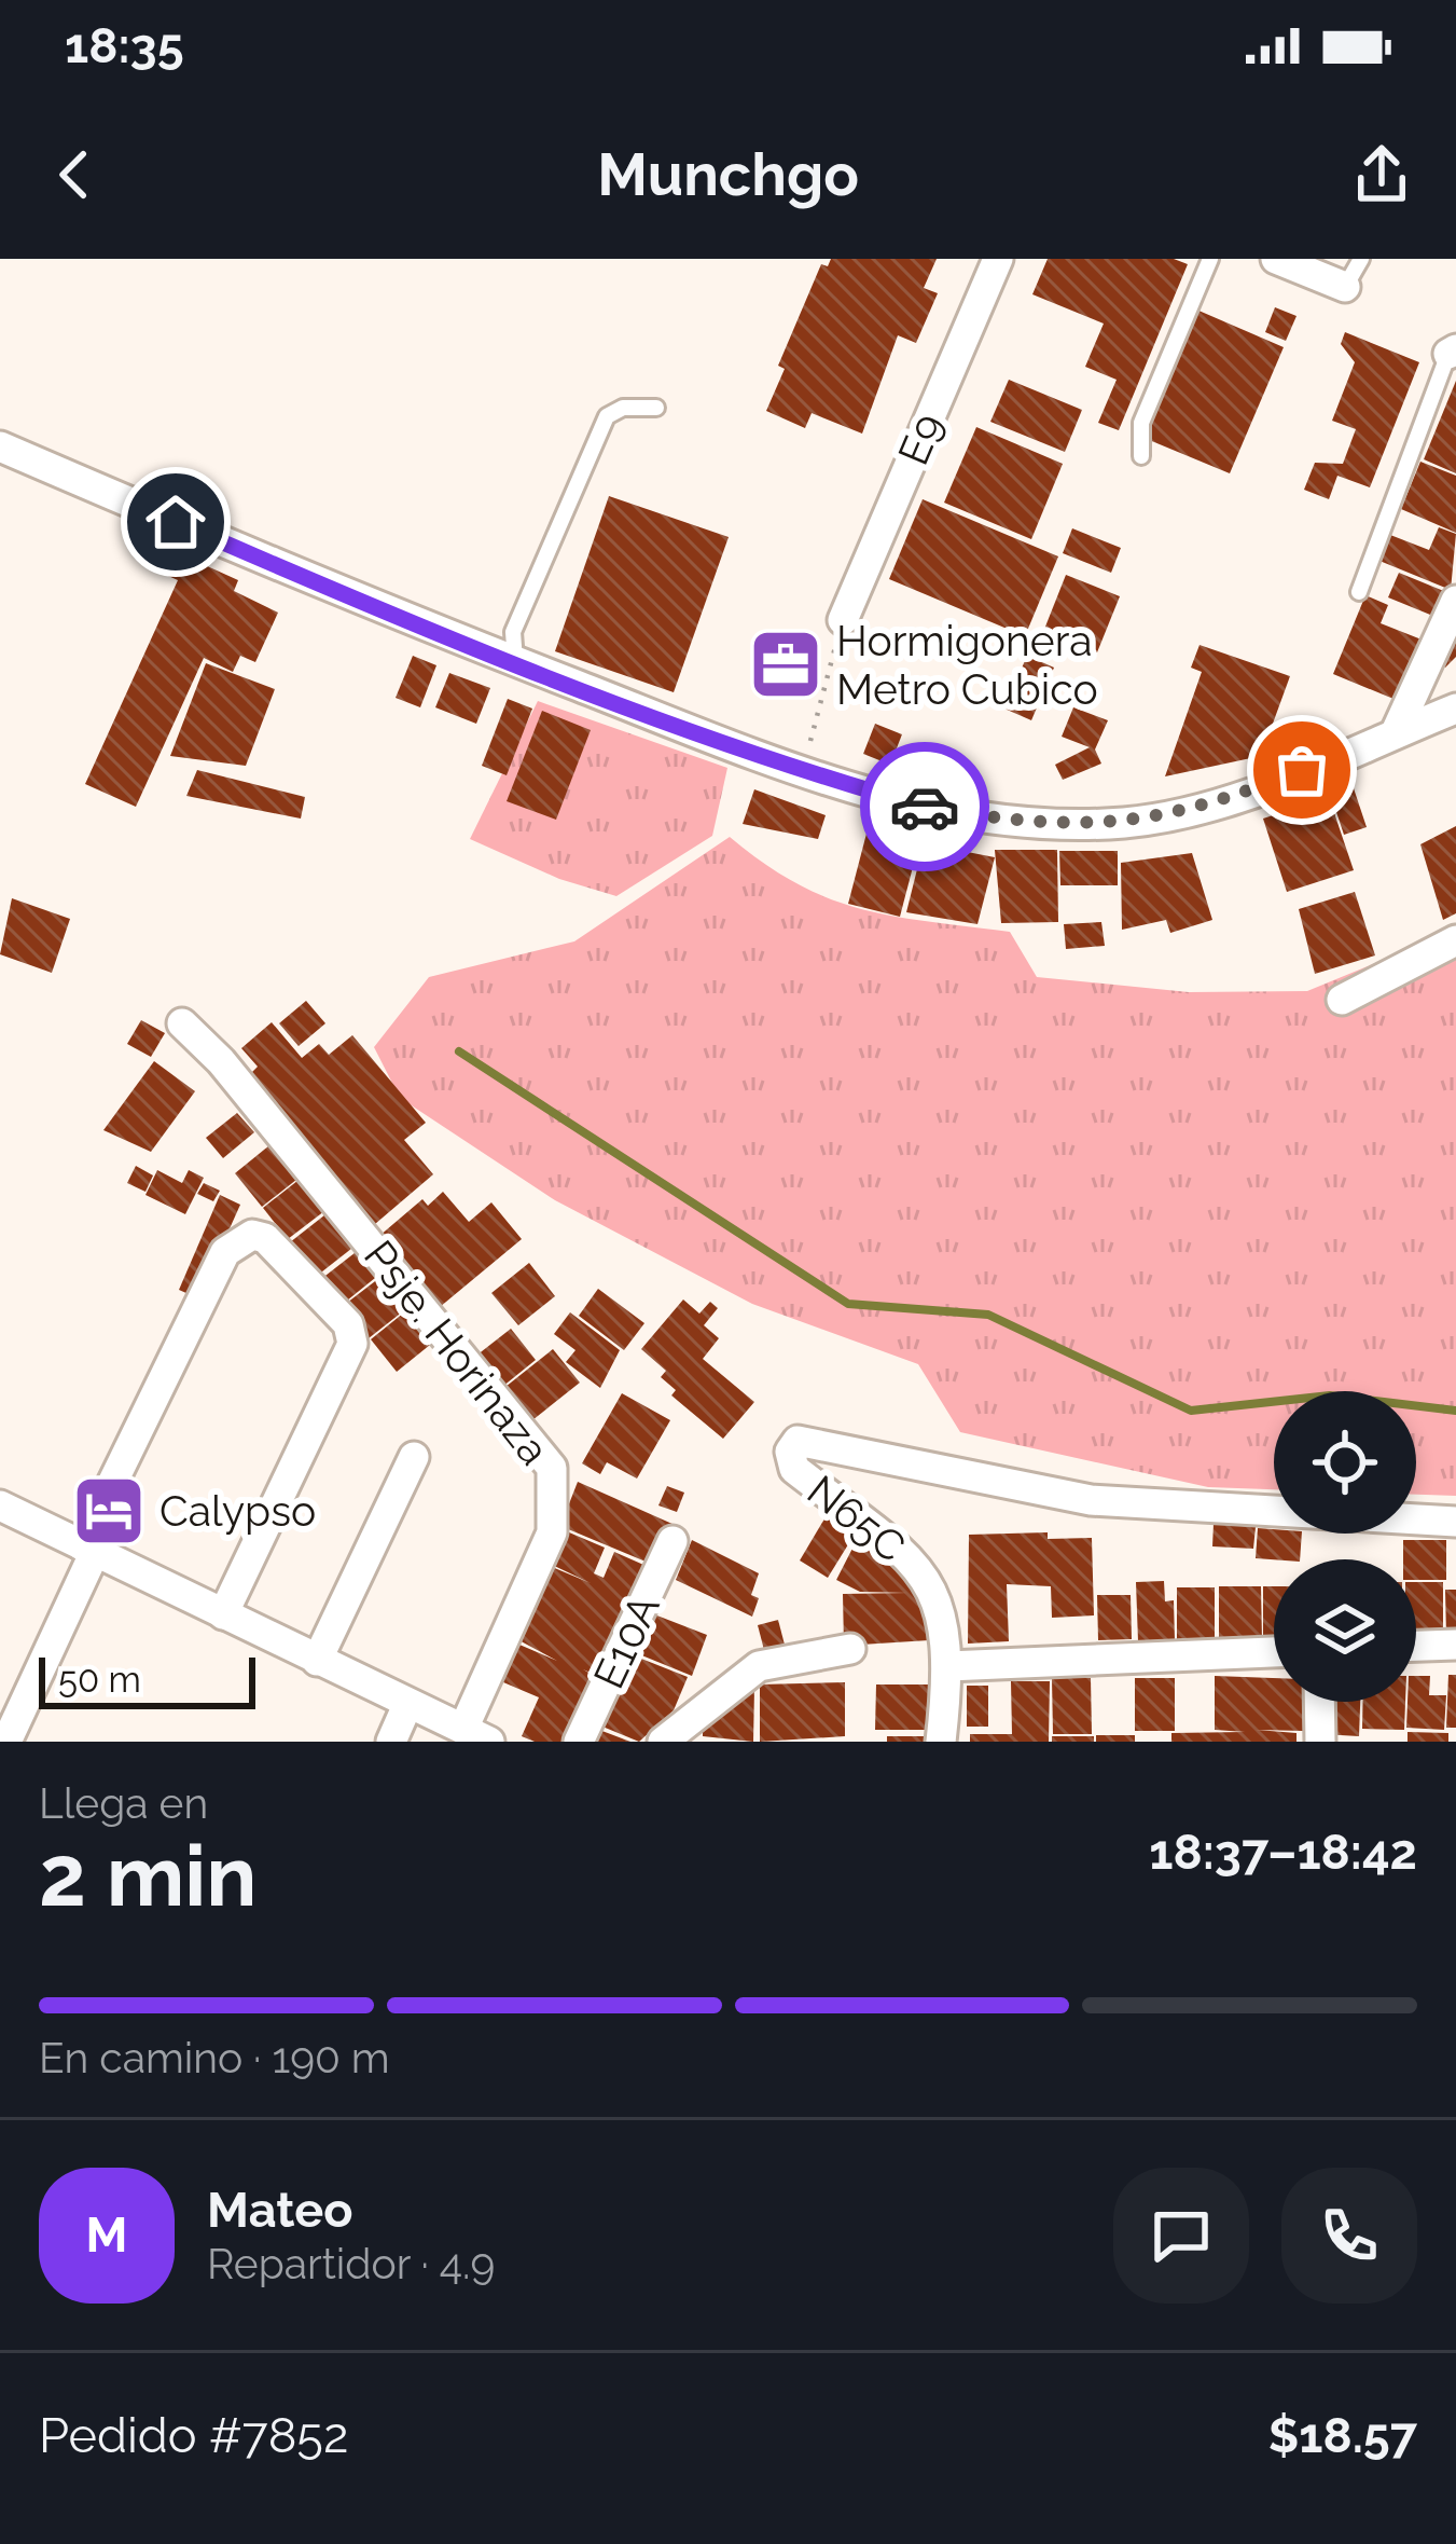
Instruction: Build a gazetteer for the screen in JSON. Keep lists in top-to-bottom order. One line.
{"streets":{"street":["E9","Psje. Horinaza","N65C","E10A"]},"places":{"office":["Hormigonera Metro Cubico"],"hotel":["Calypso"]},"scale_bar":"50 m","page":{"status":"18:35","header":"Munchgo","scale":"50 m","heading":["2 min","Llega en","18:37–18:42"],"panel":["Mateo","Repartidor · 4.9","Pedido #7852","$18.57"],"bar":"En camino · 190 m","round":"M"}}
